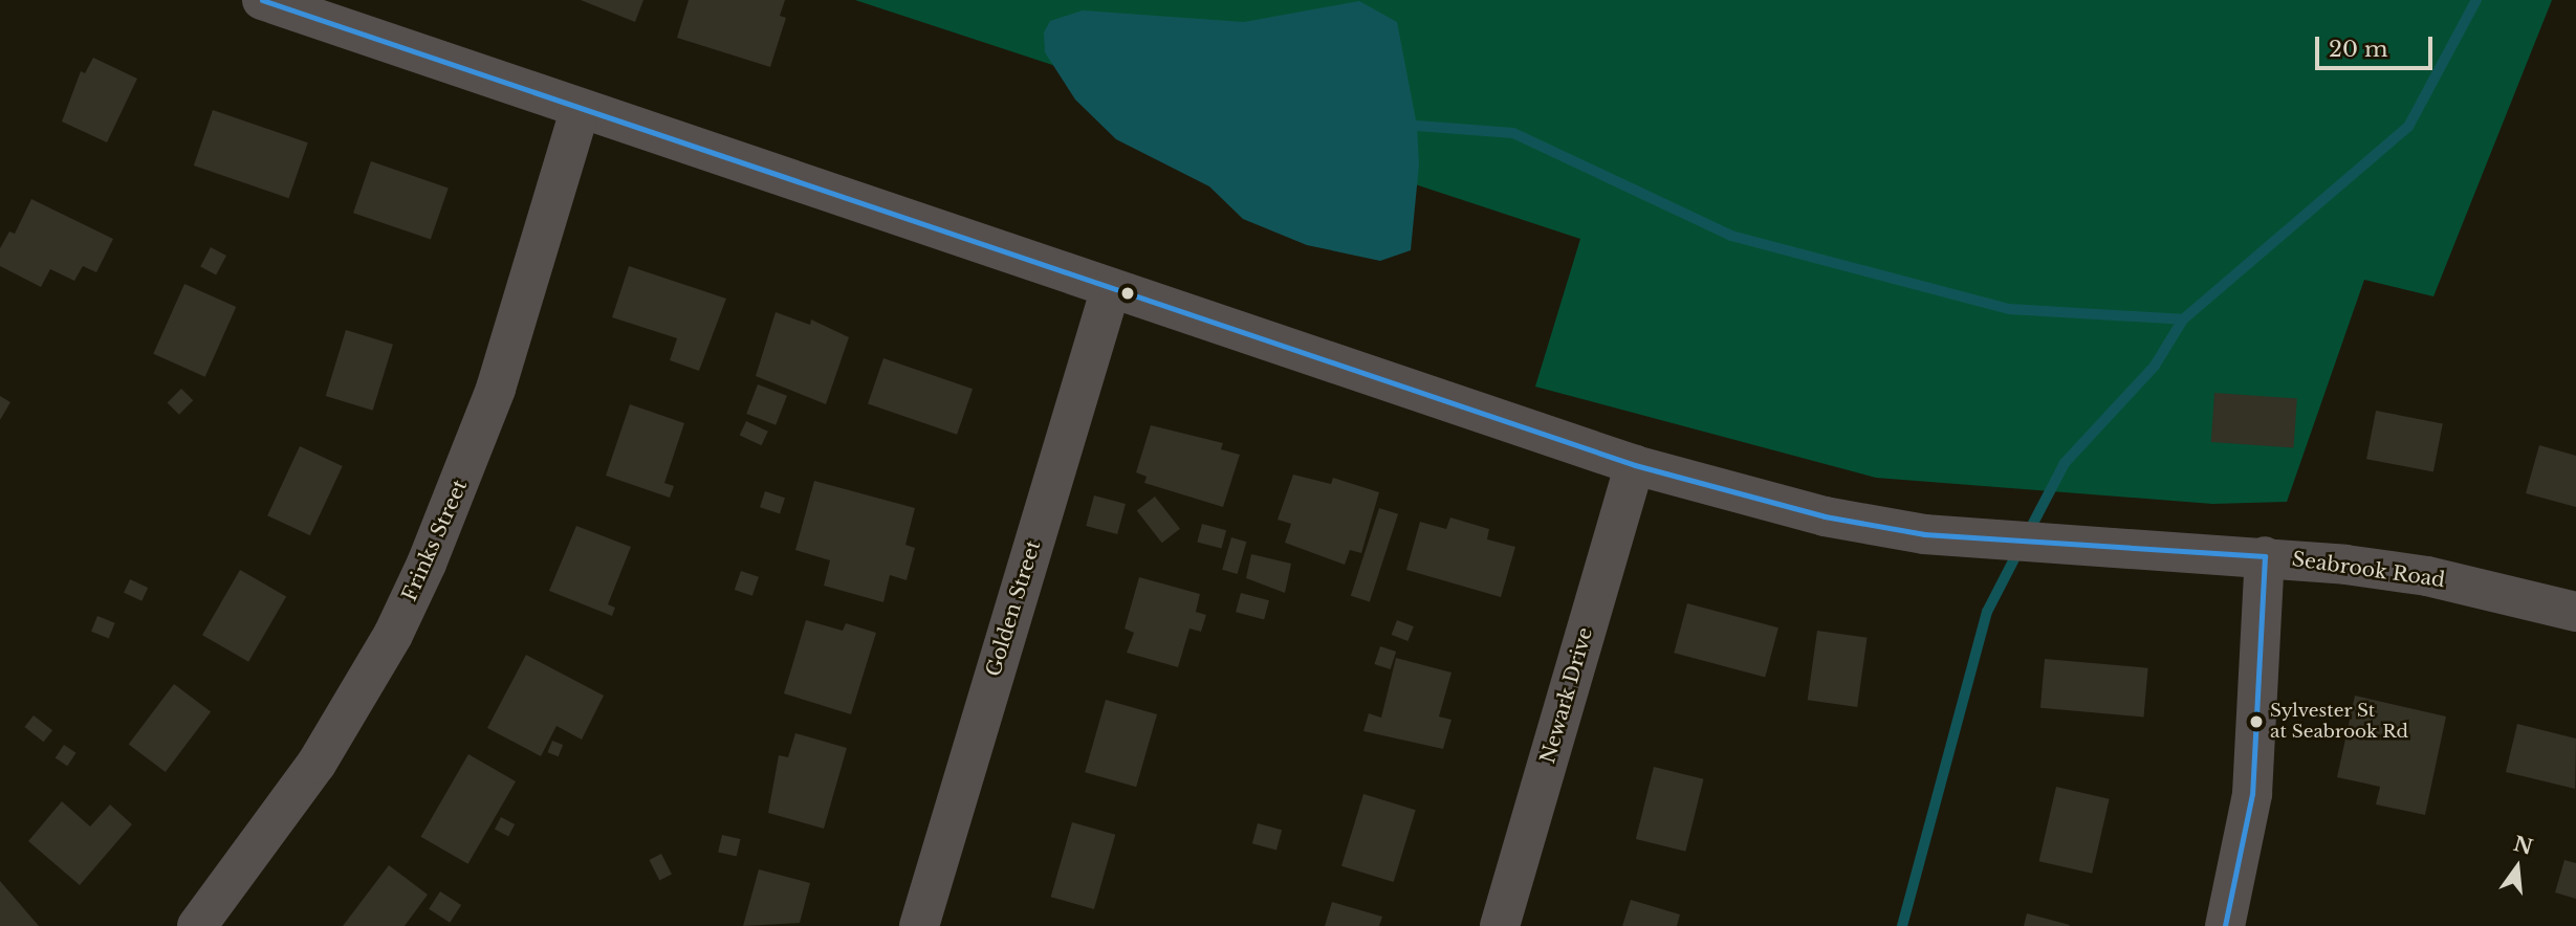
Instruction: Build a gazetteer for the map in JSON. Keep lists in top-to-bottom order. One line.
{"streets":{"street":["Frinks Street","Seabrook Road","Golden Street","Newark Drive"]},"crossings":[["Frinks Street","Seabrook Road"],["Seabrook Road","Golden Street"],["Seabrook Road","Newark Drive"]],"places":["Sylvester St at Seabrook Rd"],"scale_bar":"20 m","north":"top"}
